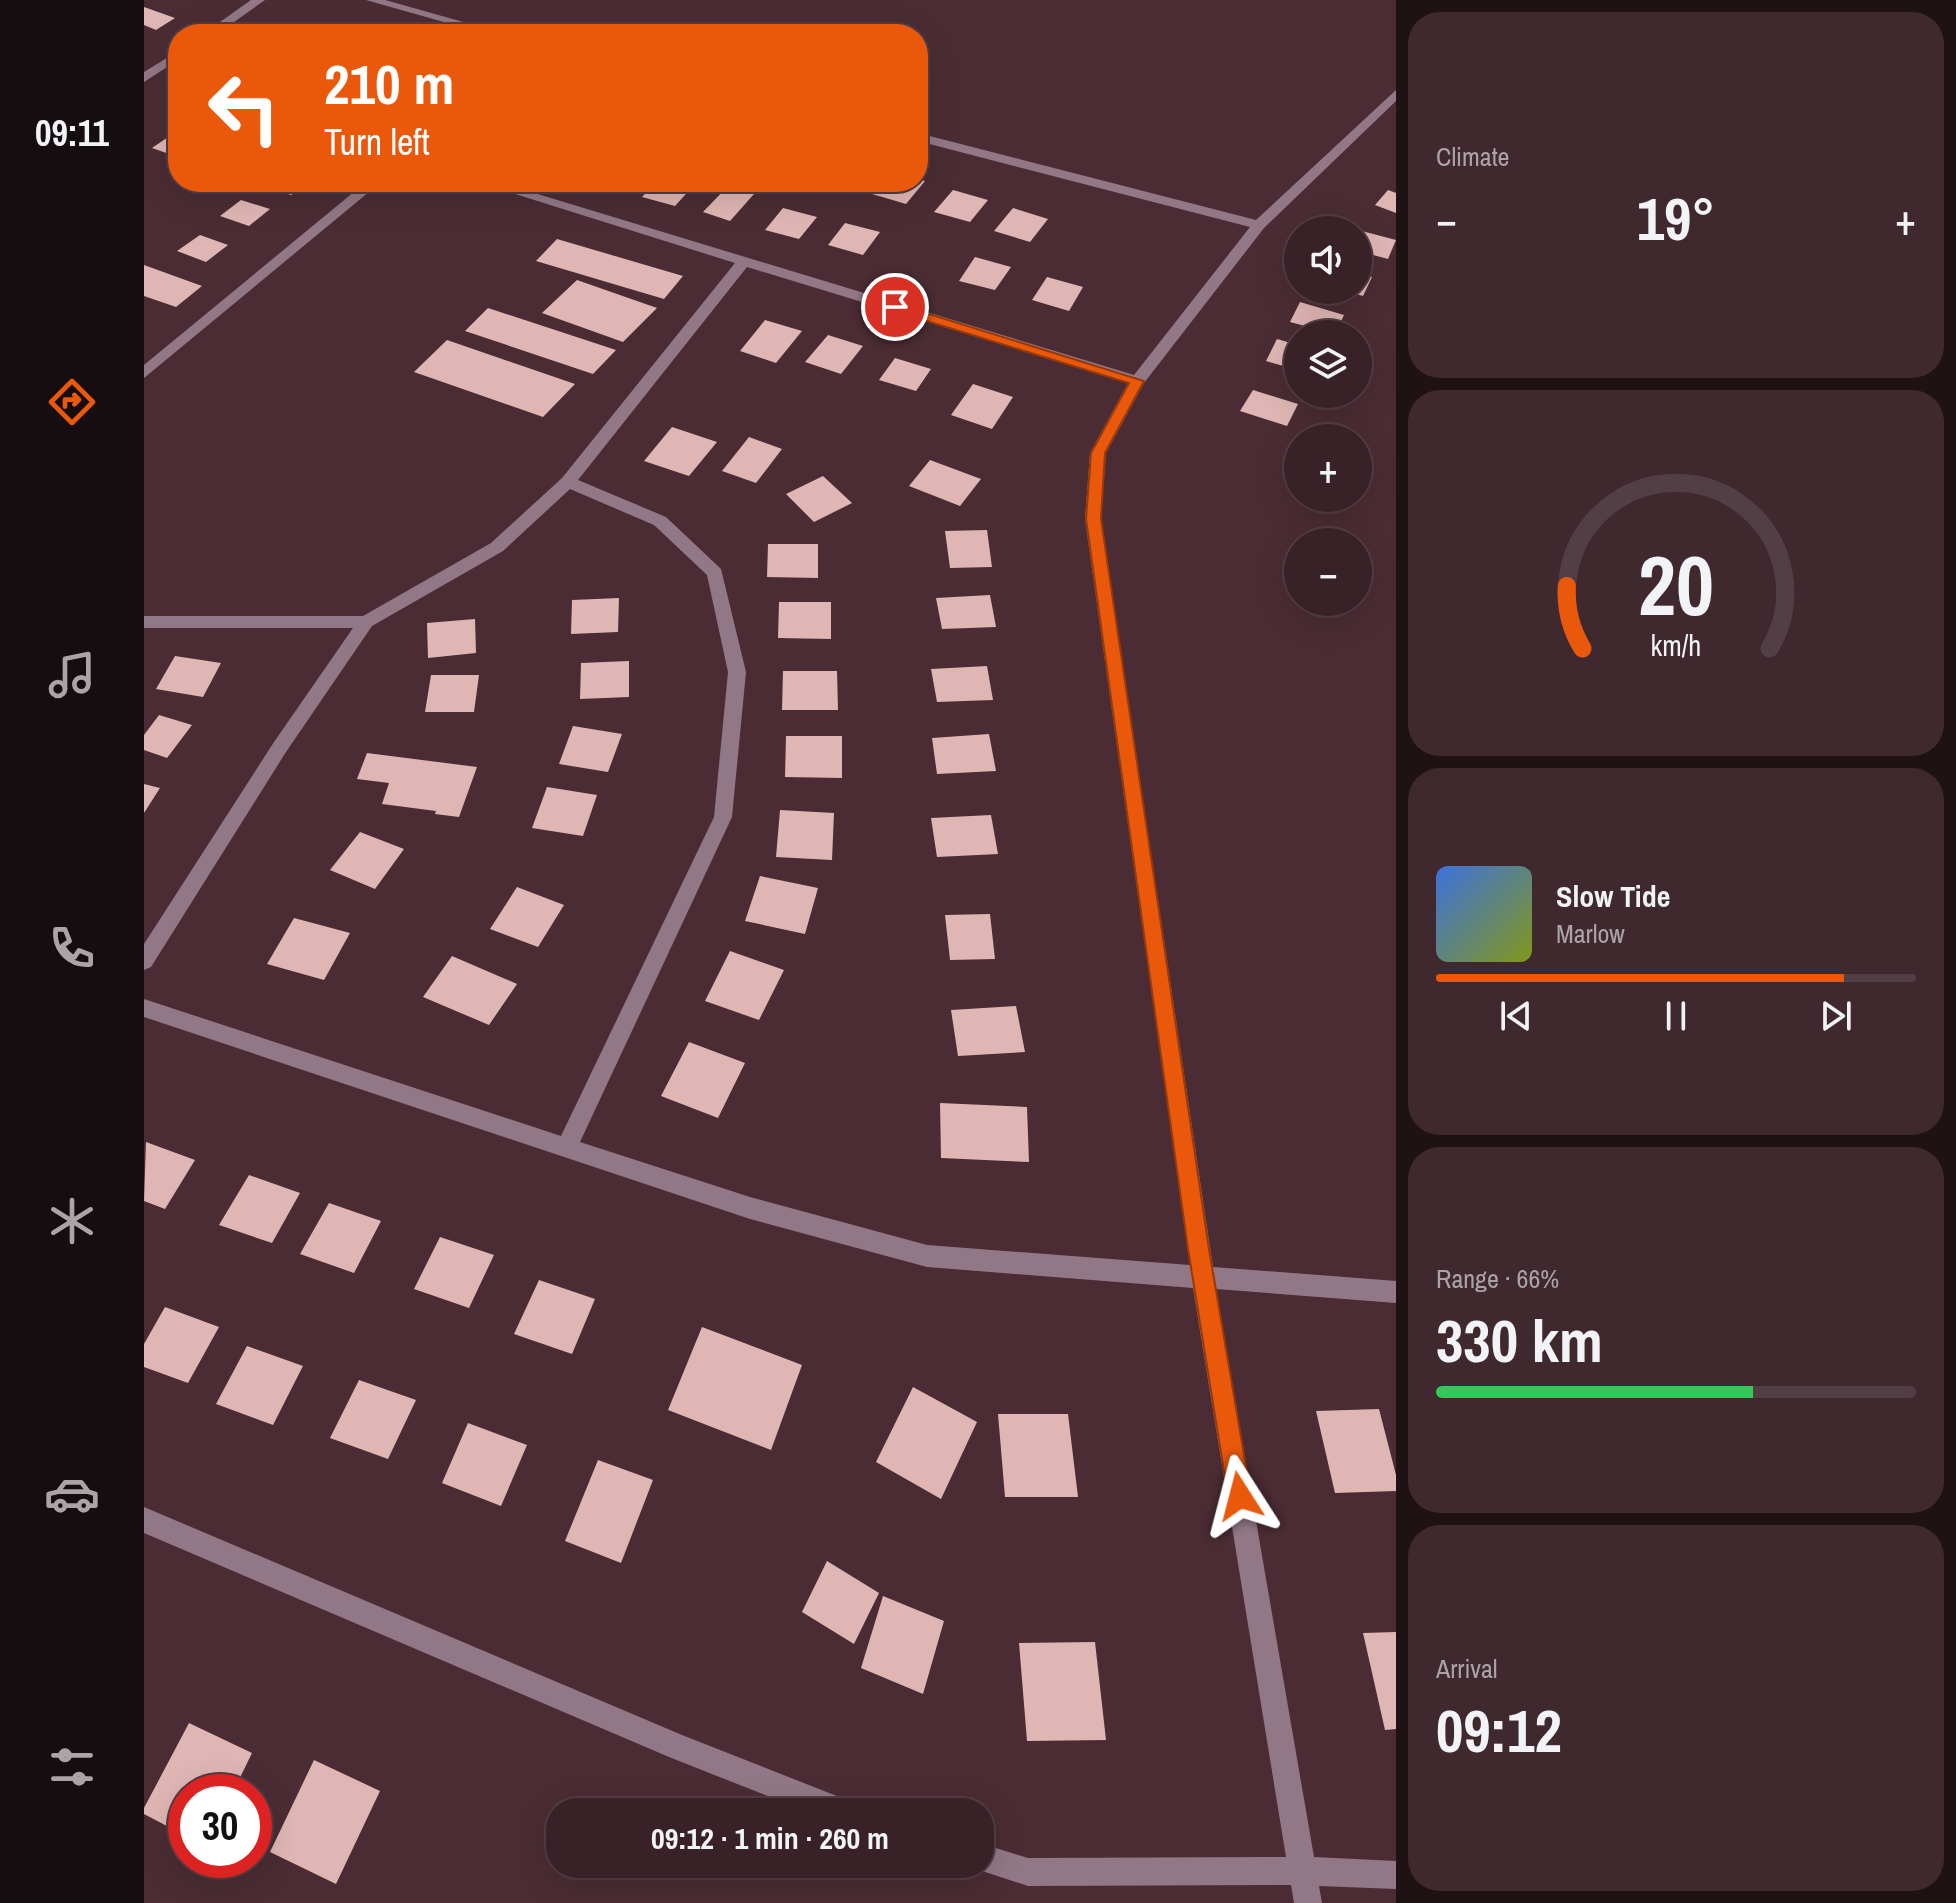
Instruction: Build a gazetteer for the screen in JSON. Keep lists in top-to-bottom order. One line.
{"page":{"tabs":"09:11","tile":["Climate",["Range · 66%","330 km"],["Arrival","09:12"]],"turn":["210 m","Turn left"],"heat":["−","19°","+"],"map_buttons":["+","−"],"song":["Slow Tide","Marlow"],"limit":"30","trip":"09:12 · 1 min · 260 m","gauge":["20","km/h"]}}
